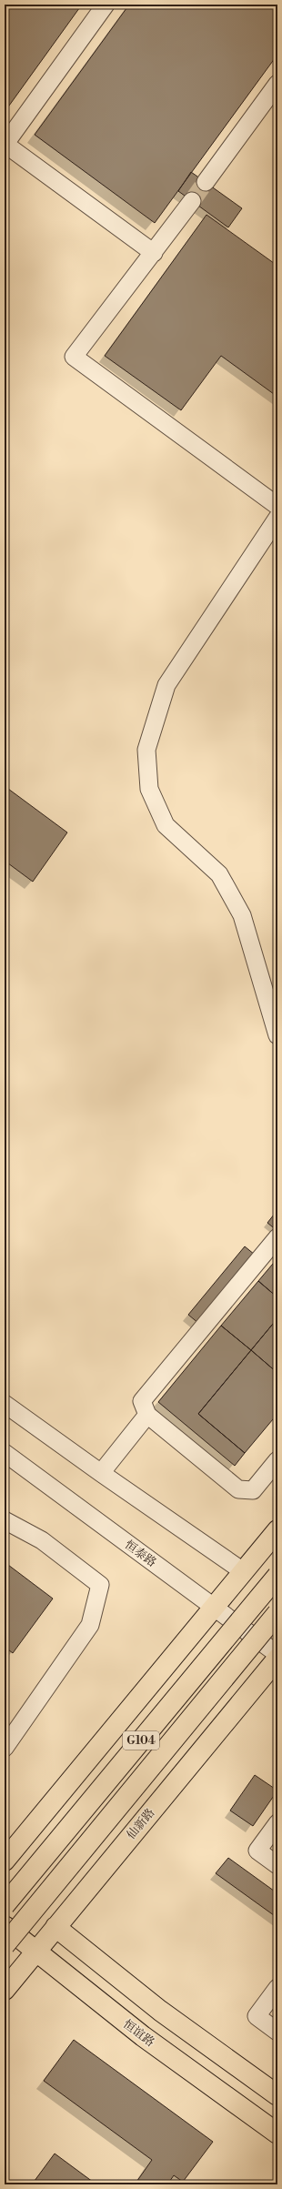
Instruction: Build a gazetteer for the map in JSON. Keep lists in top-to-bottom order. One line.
{"streets":{"main road":["G104","仙新路","恒谊路"],"street":["恒泰路"]},"crossings":[["仙新路","恒谊路"]]}
